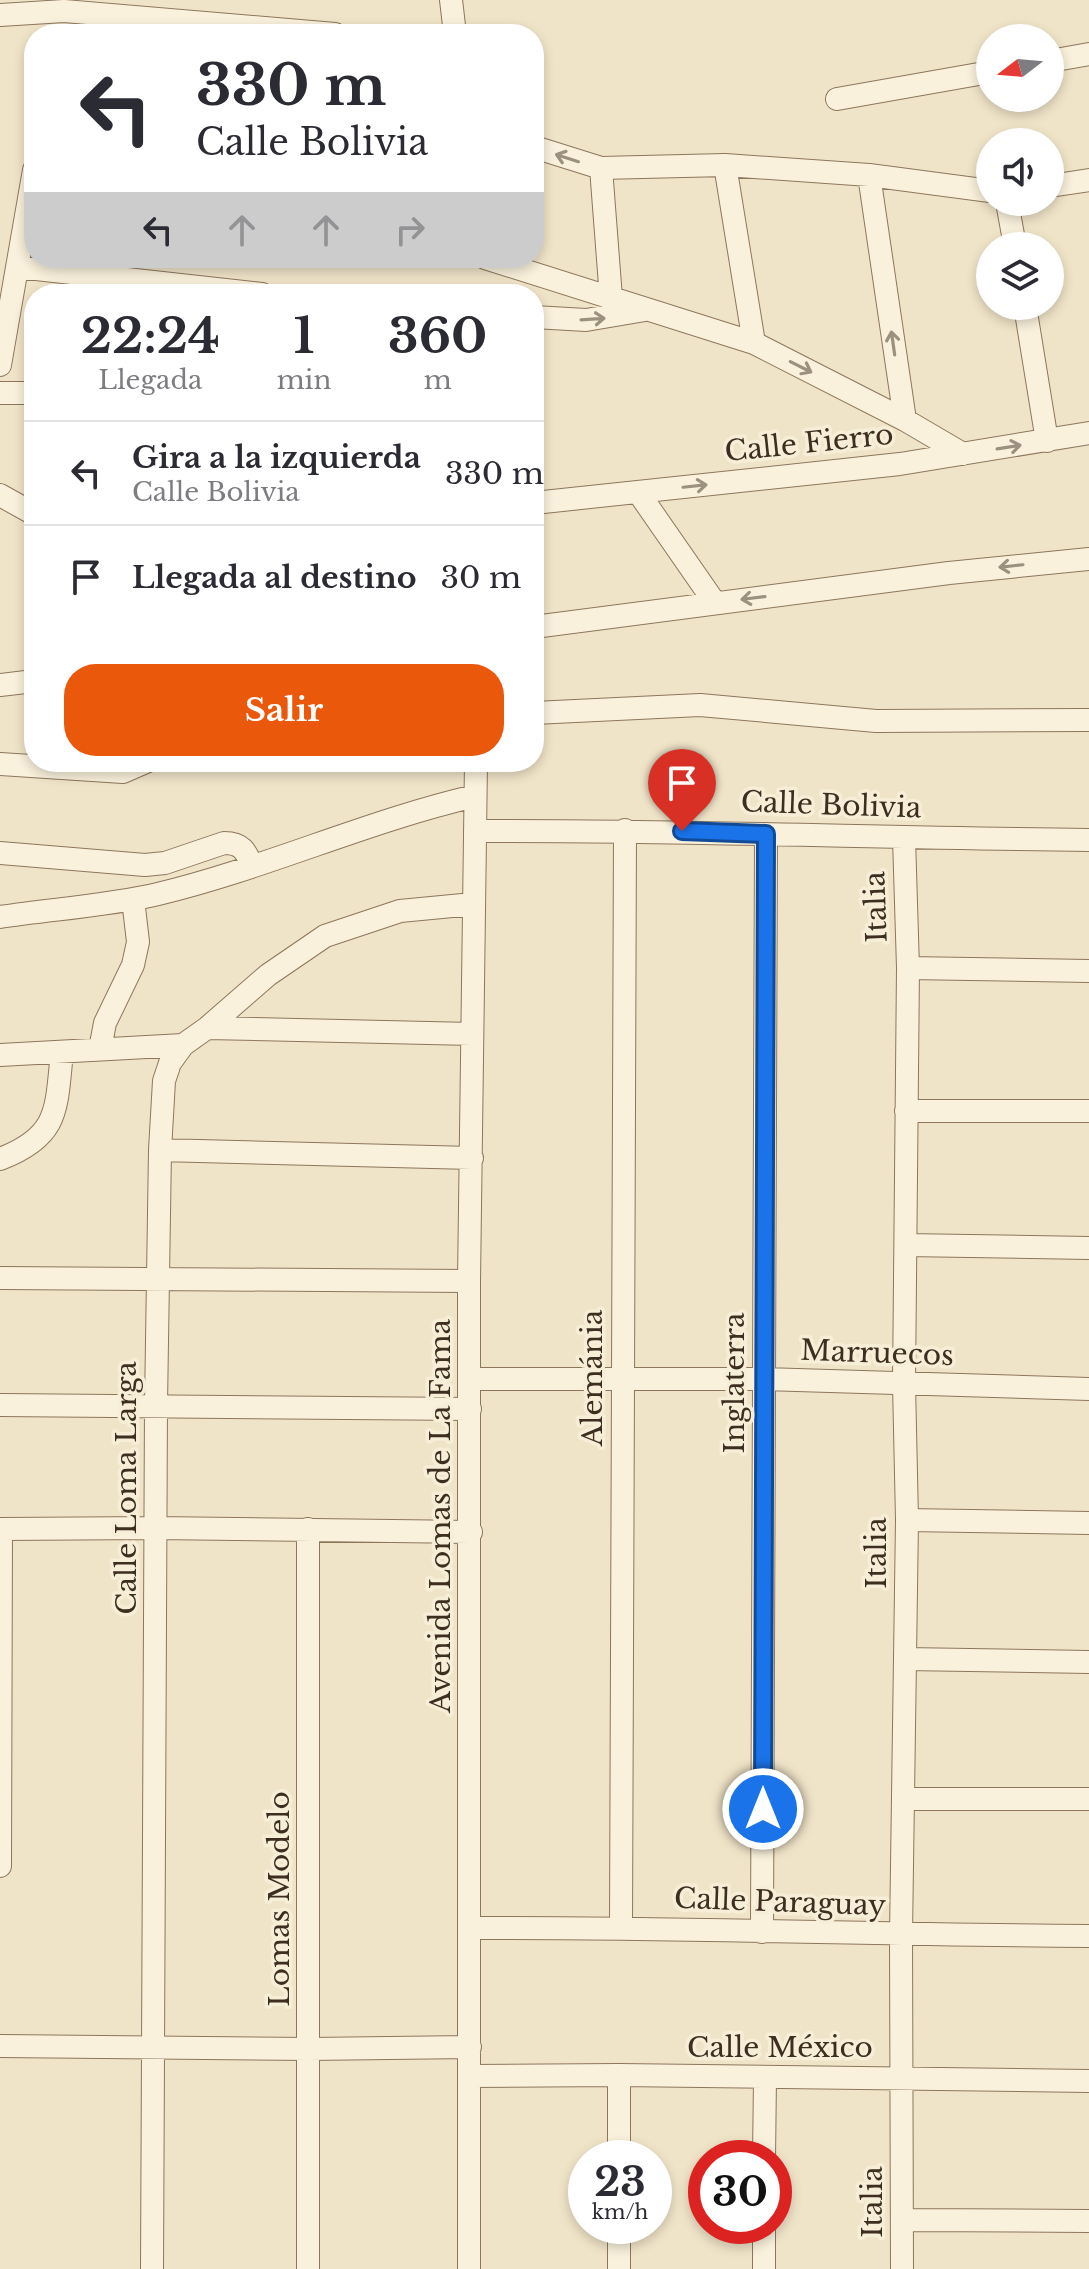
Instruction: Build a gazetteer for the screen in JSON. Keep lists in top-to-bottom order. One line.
{"streets":{"street":["Calle Fierro","Calle Bolivia","Italia","Marruecos","Alemánia","Inglaterra","Calle Loma Larga","Avenida Lomas de La Fama","Lomas Modelo","Calle Paraguay","Calle México"]},"crossings":[["Calle Bolivia","Italia"],["Calle Bolivia","Alemánia"],["Calle Bolivia","Inglaterra"],["Calle Bolivia","Avenida Lomas de La Fama"],["Italia","Marruecos"],["Italia","Calle Paraguay"],["Italia","Calle México"],["Marruecos","Alemánia"],["Marruecos","Inglaterra"],["Marruecos","Avenida Lomas de La Fama"],["Alemánia","Calle Paraguay"],["Inglaterra","Calle Paraguay"],["Calle Loma Larga","Avenida Lomas de La Fama"],["Avenida Lomas de La Fama","Calle Paraguay"],["Avenida Lomas de La Fama","Calle México"]],"north":"left","page":{"turn":["330 m","Calle Bolivia"],"eta":["22:24","Llegada","1","min","360","m"],"list":[{"name":"Gira a la izquierda","note":"Calle Bolivia","value":"330 m"},{"name":"Llegada al destino","value":"30 m"}],"buttons":"Salir","speed":"23 km/h","limit":"30"}}
